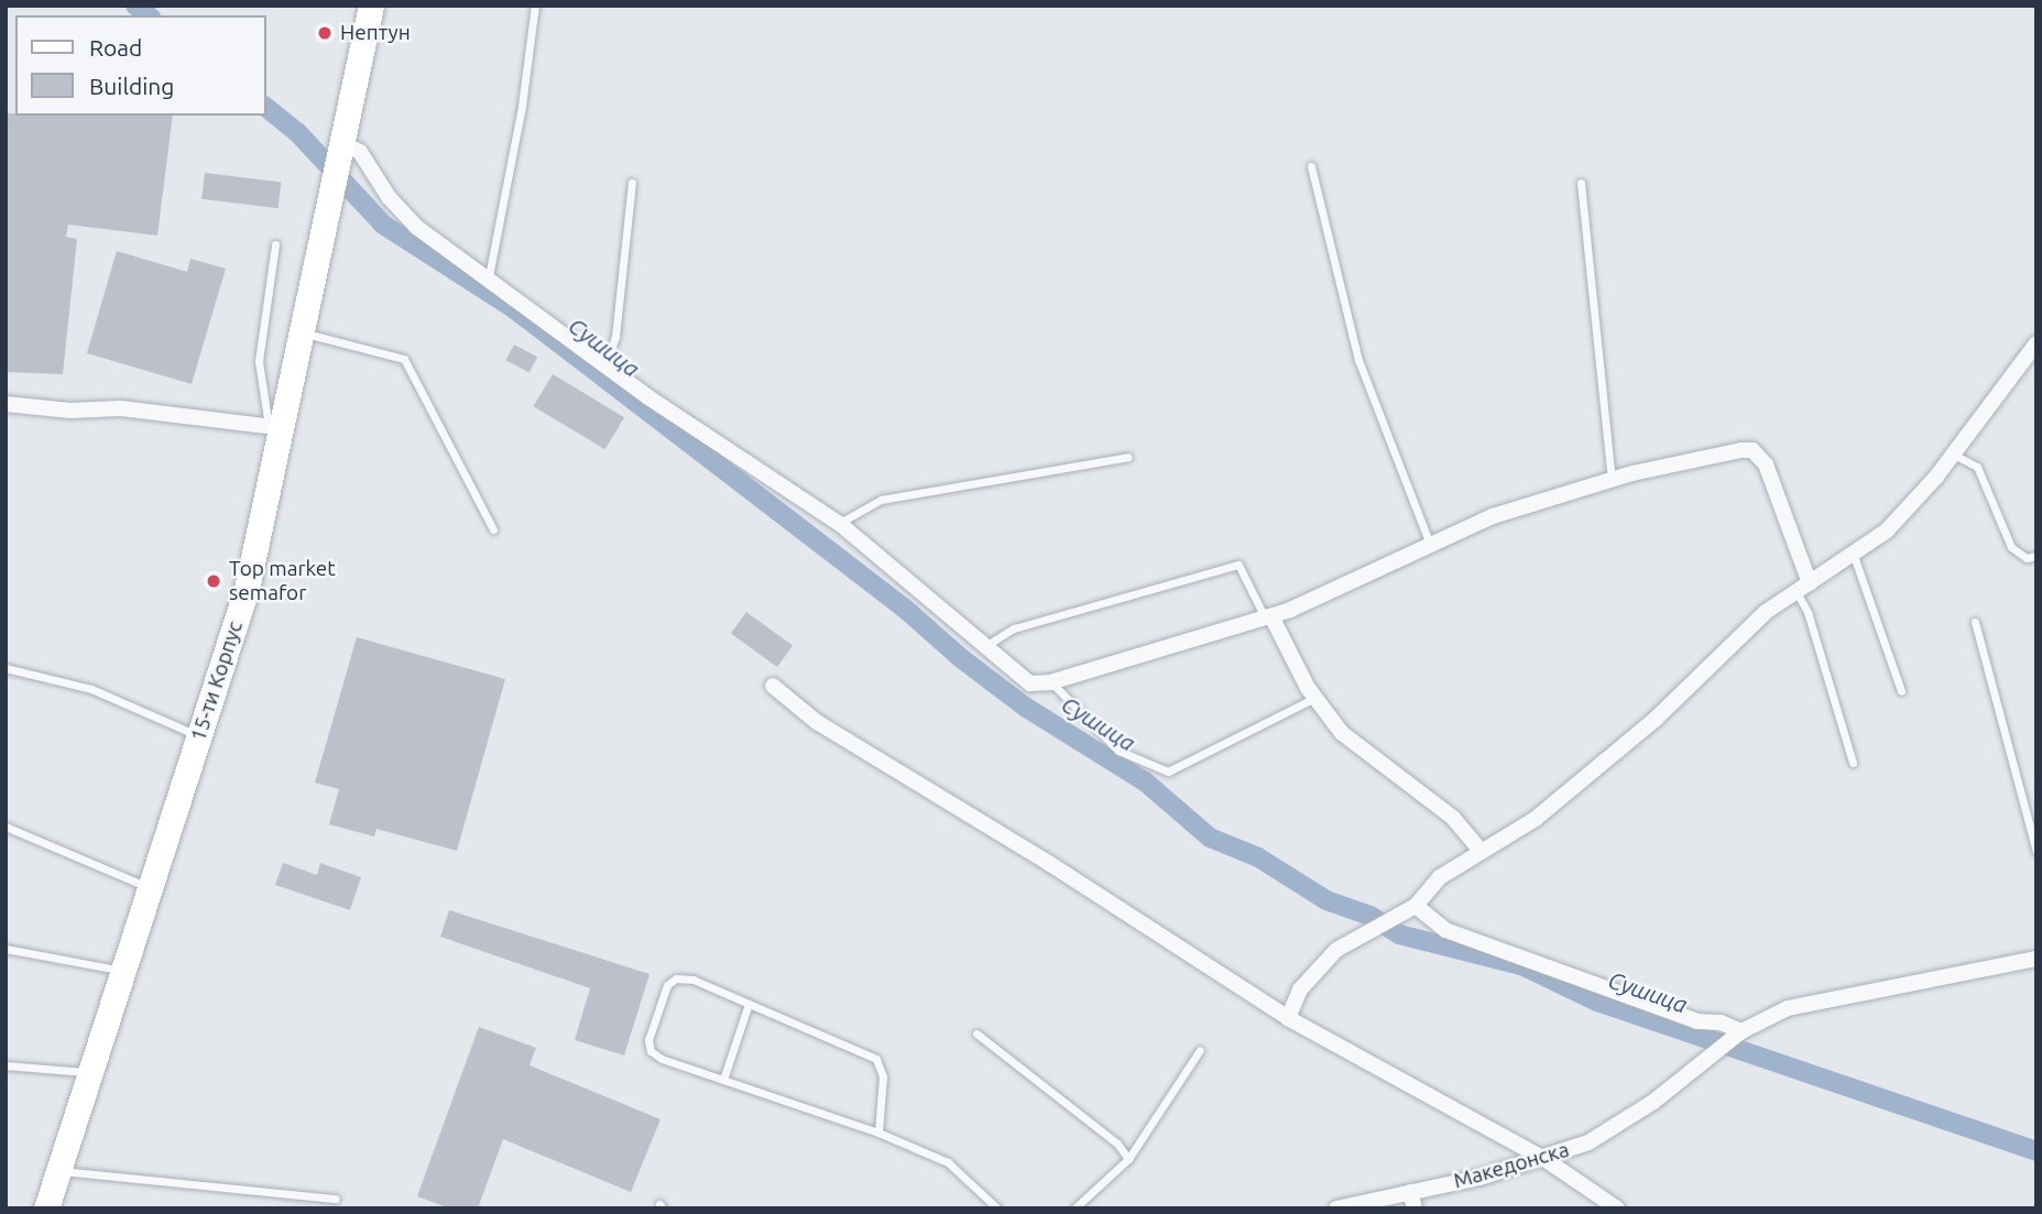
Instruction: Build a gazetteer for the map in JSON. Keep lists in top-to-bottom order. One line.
{"streets":{"main road":["15-ти Корпус"],"street":["Македонска"]},"water":["Сушица"],"places":["Нептун","Top market semafor"],"legend":["Road","Building"]}
